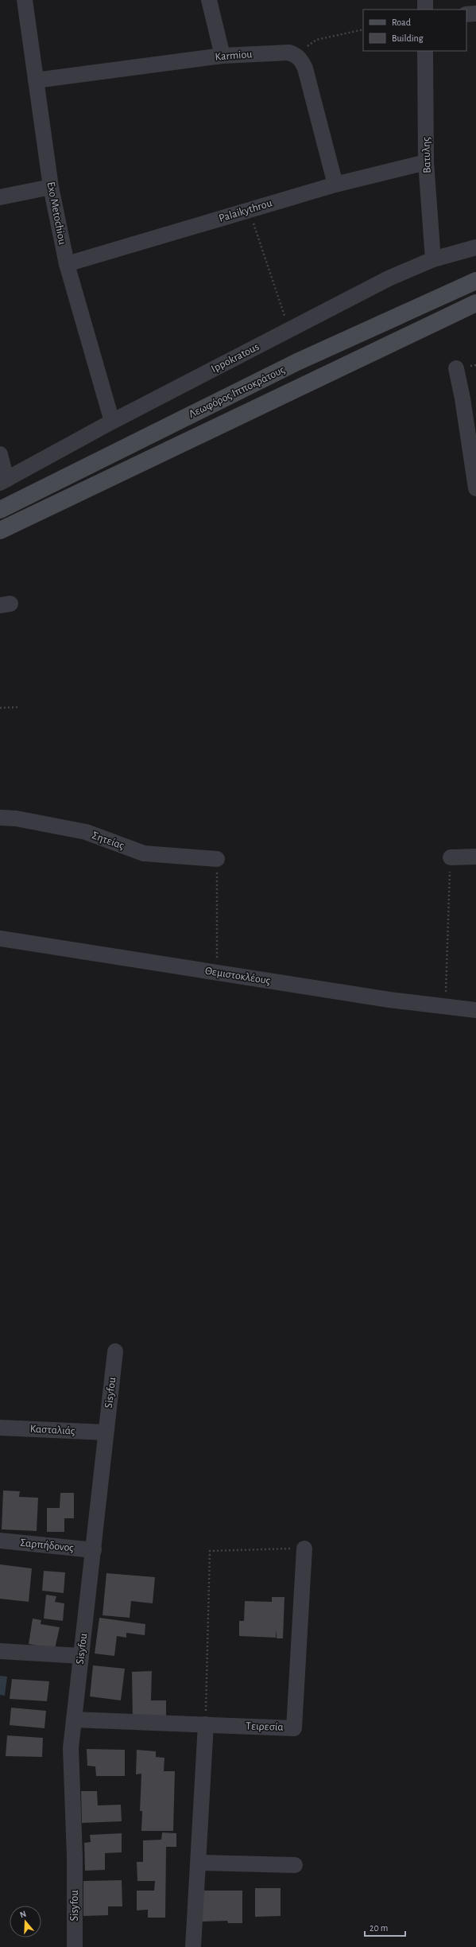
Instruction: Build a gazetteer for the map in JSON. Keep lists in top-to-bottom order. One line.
{"streets":{"main road":["Λεωφόρος Ιπποκράτους"],"street":["Karmiou","Βατυλης","Palaikythrou","Exo Metochiou","Ippokratous","Σητείας","Θεμιστοκλέους","Sisyfou","Κασταλιάς","Σαρπήδονος","Τειρεσία"]},"crossings":[["Karmiou","Exo Metochiou"],["Βατυλης","Palaikythrou"],["Βατυλης","Ippokratous"],["Palaikythrou","Exo Metochiou"],["Exo Metochiou","Ippokratous"],["Sisyfou","Κασταλιάς"],["Sisyfou","Σαρπήδονος"],["Sisyfou","Τειρεσία"]],"legend":["Road","Building"],"scale_bar":"20 m","north":"top"}
